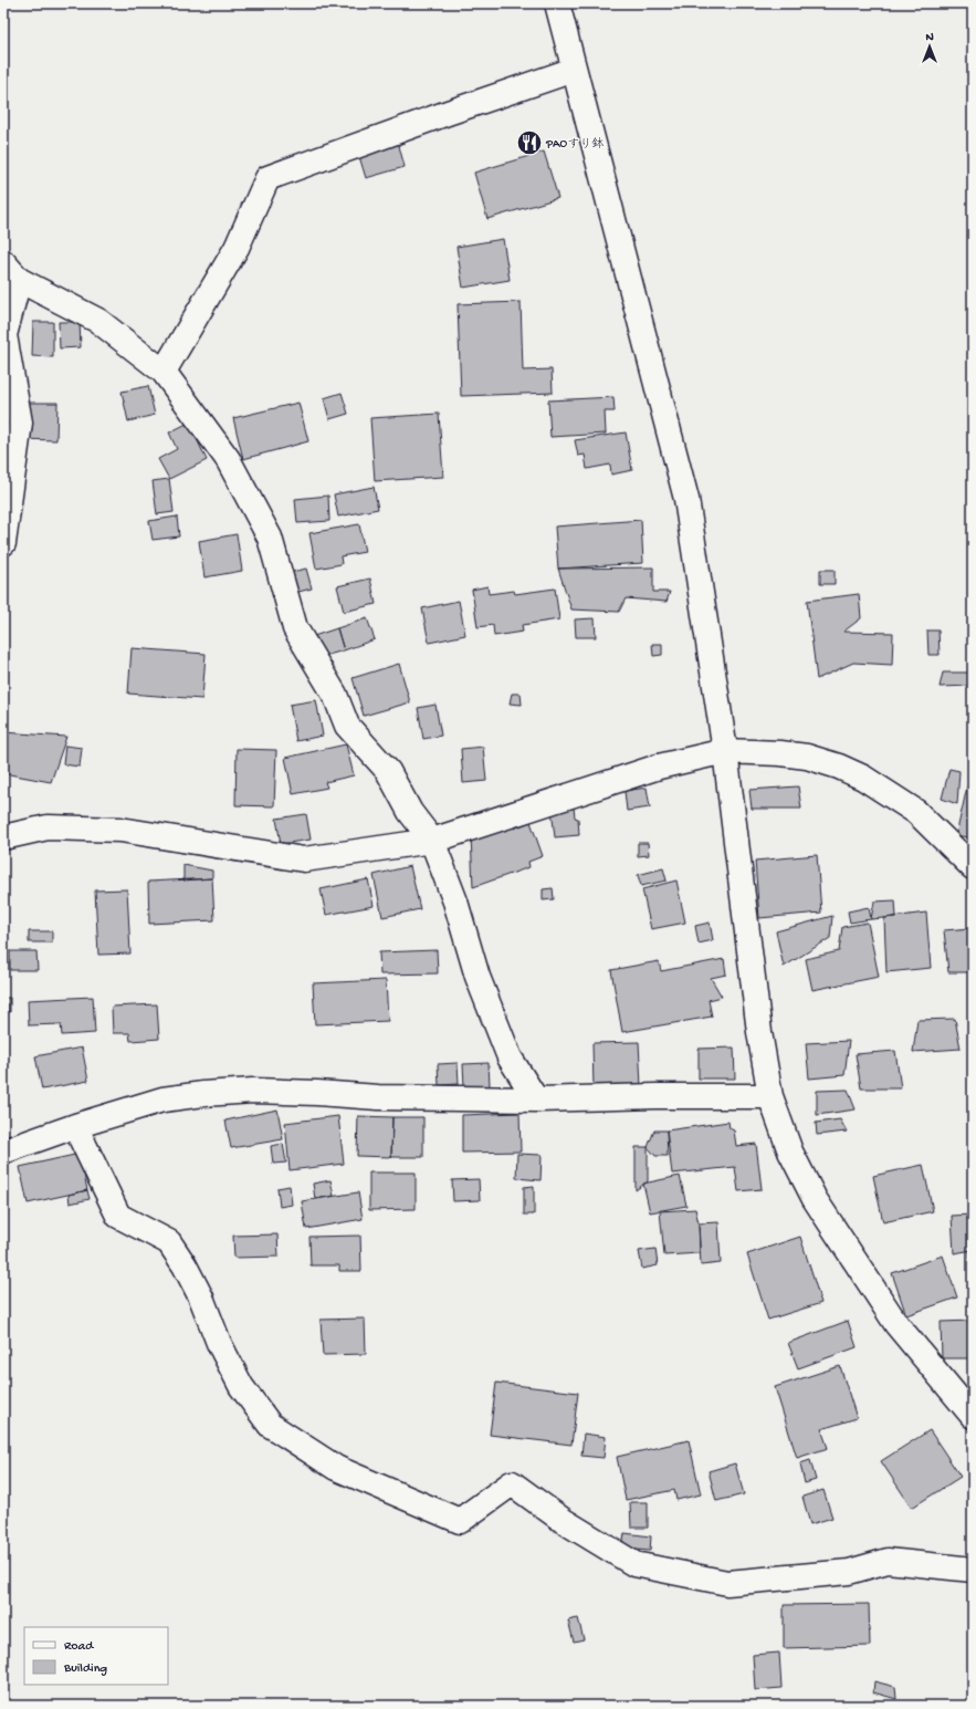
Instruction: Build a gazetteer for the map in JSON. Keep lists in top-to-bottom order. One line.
{"places":{"restaurant":["PAOすり鉢"]},"legend":["Road","Building"],"north":"top"}
